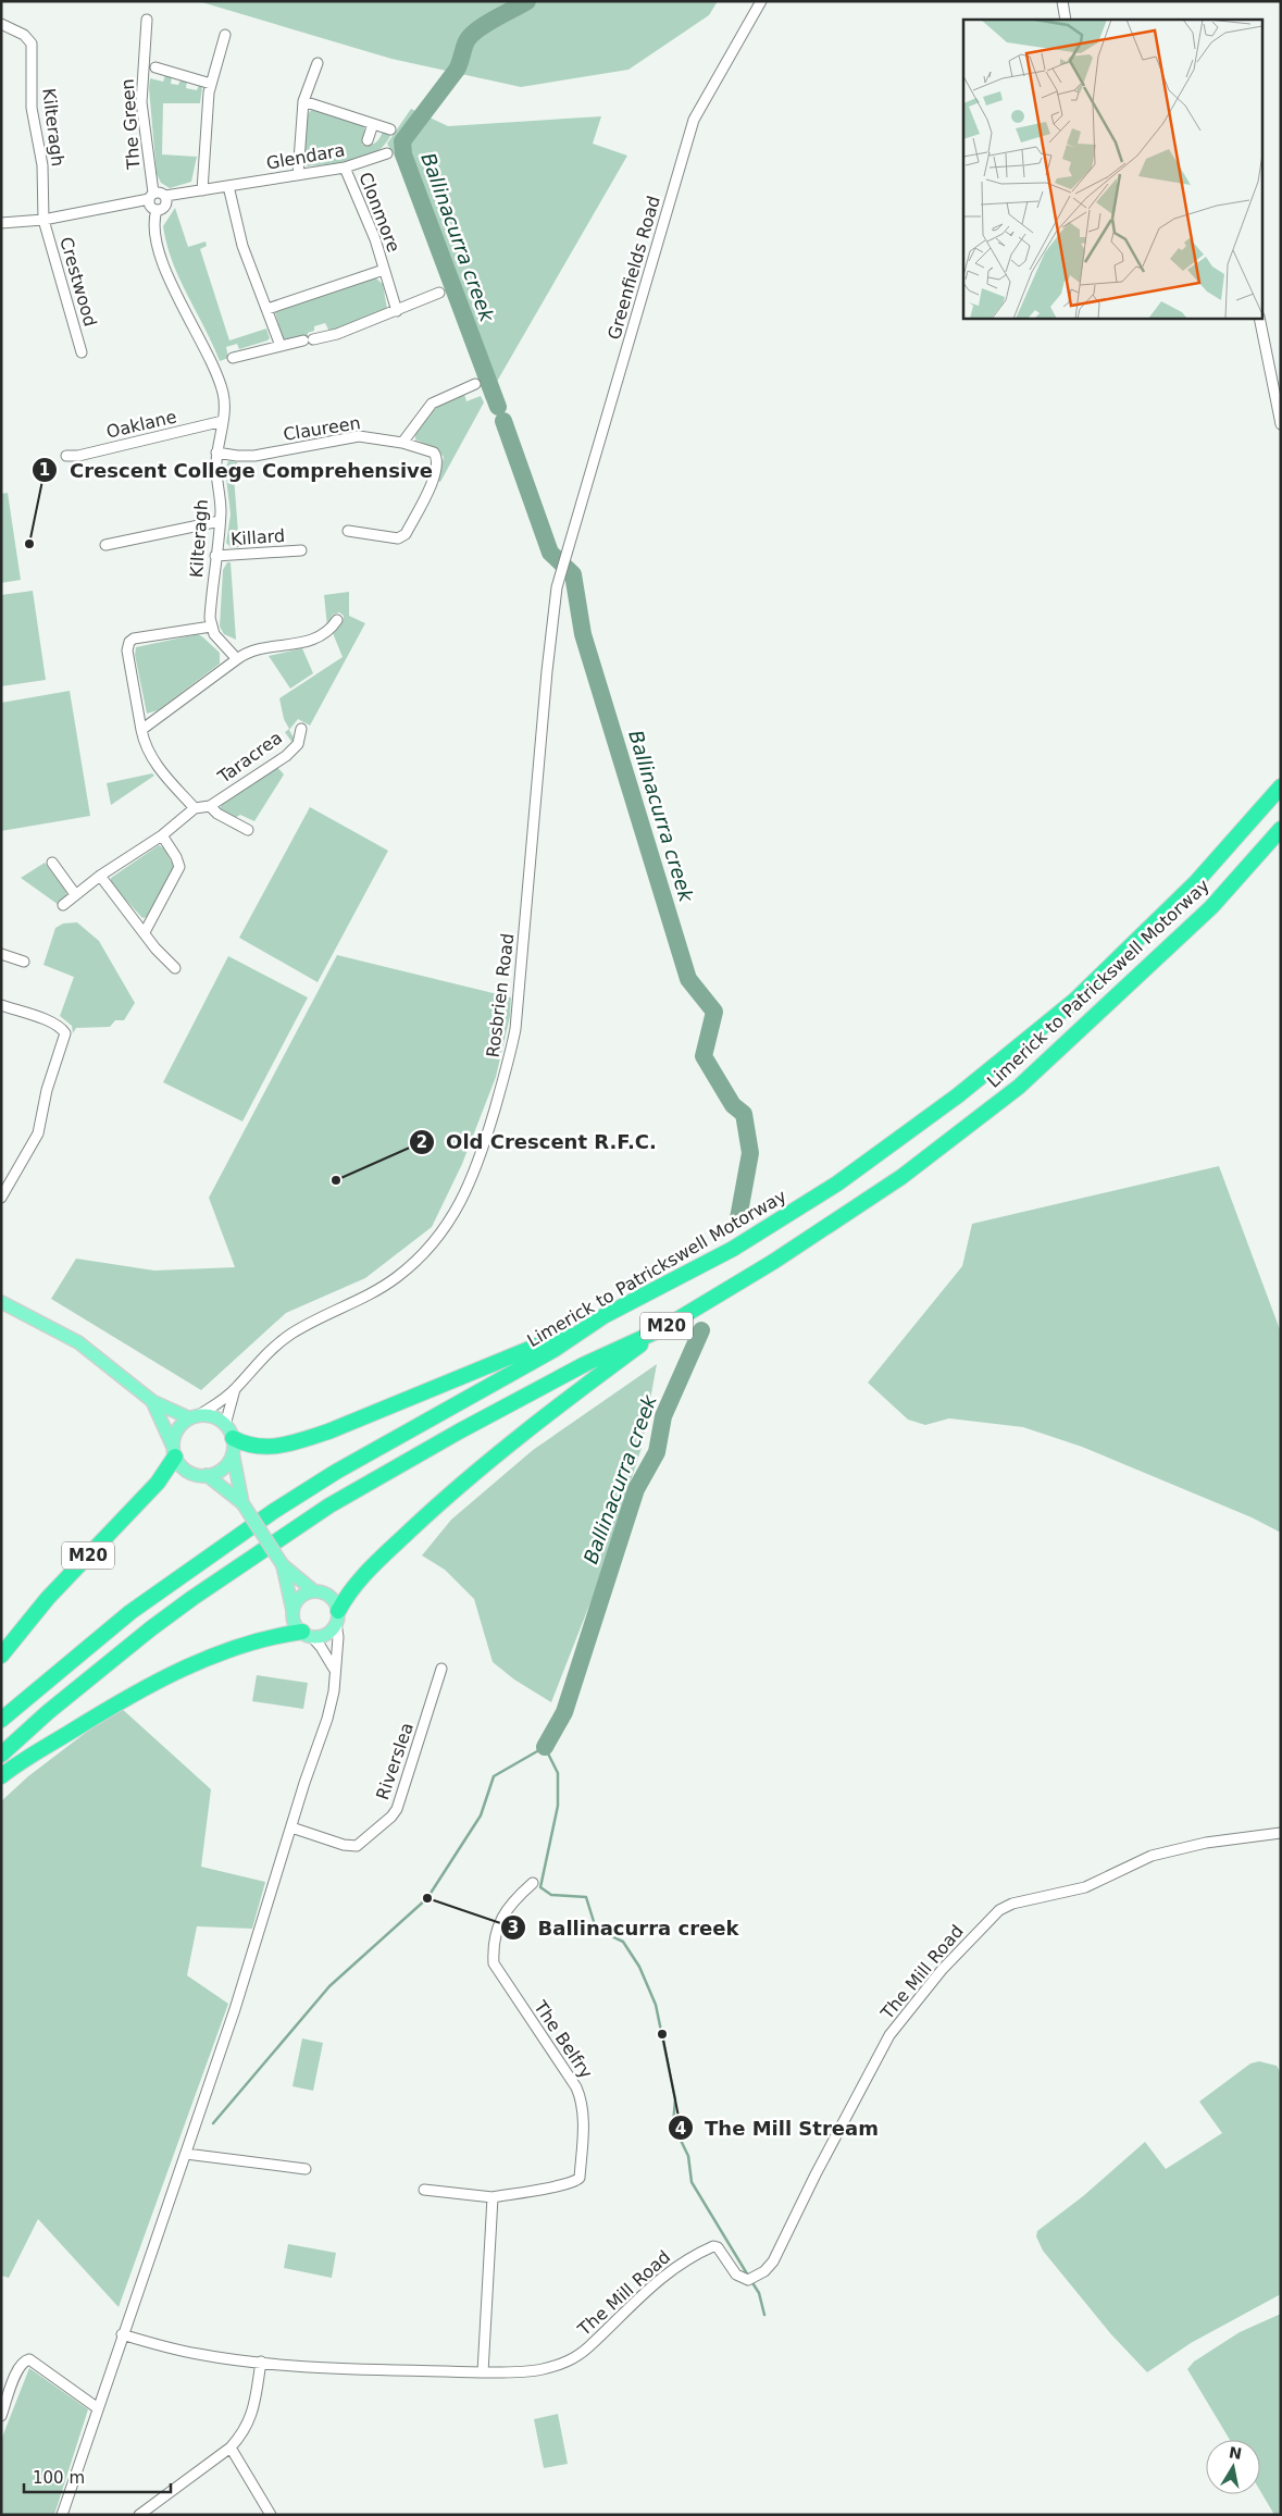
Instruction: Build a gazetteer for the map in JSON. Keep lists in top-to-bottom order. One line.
{"streets":{"highway":["Limerick to Patrickswell Motorway","M20"],"street":["The Green","Kilteragh","Glendara","Clonmore","Greenfields Road","Crestwood","Oaklane","Claureen","Killard","Taracrea","Rosbrien Road","Riverslea","The Mill Road","The Belfry"]},"crossings":[["The Green","Kilteragh"],["The Green","Glendara"],["Kilteragh","Glendara"],["Kilteragh","Crestwood"],["Kilteragh","Oaklane"],["Kilteragh","Claureen"],["Kilteragh","Killard"],["Glendara","Clonmore"],["Greenfields Road","Rosbrien Road"],["Limerick to Patrickswell Motorway","M20"],["Rosbrien Road","M20"]],"water":["Ballinacurra creek"],"places":["Crescent College Comprehensive","Old Crescent R.F.C.","Ballinacurra creek","The Mill Stream"],"scale_bar":"100 m","north":"top"}
